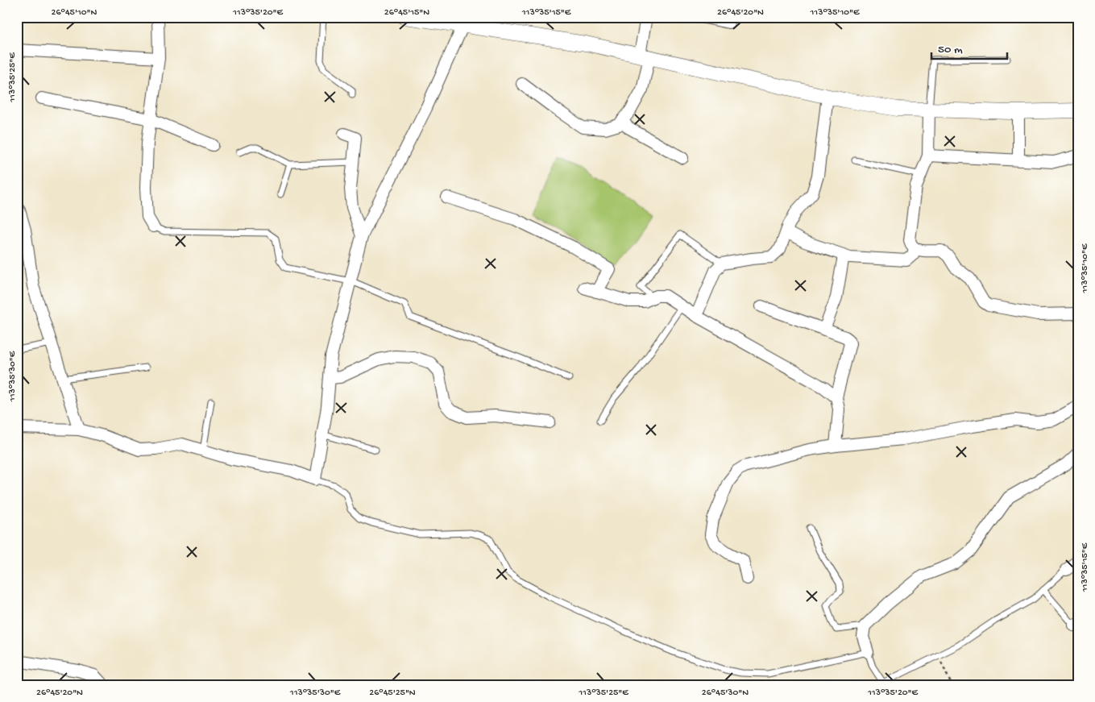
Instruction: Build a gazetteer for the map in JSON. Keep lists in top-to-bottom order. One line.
{"scale_bar":"50 m","coordinates":["26°45'10\"N","113°35'20\"E","26°45'15\"N","113°35'15\"E","26°45'20\"N","113°35'10\"E","113°35'25\"E","113°35'30\"E","26°45'25\"N","26°45'30\"N"]}
